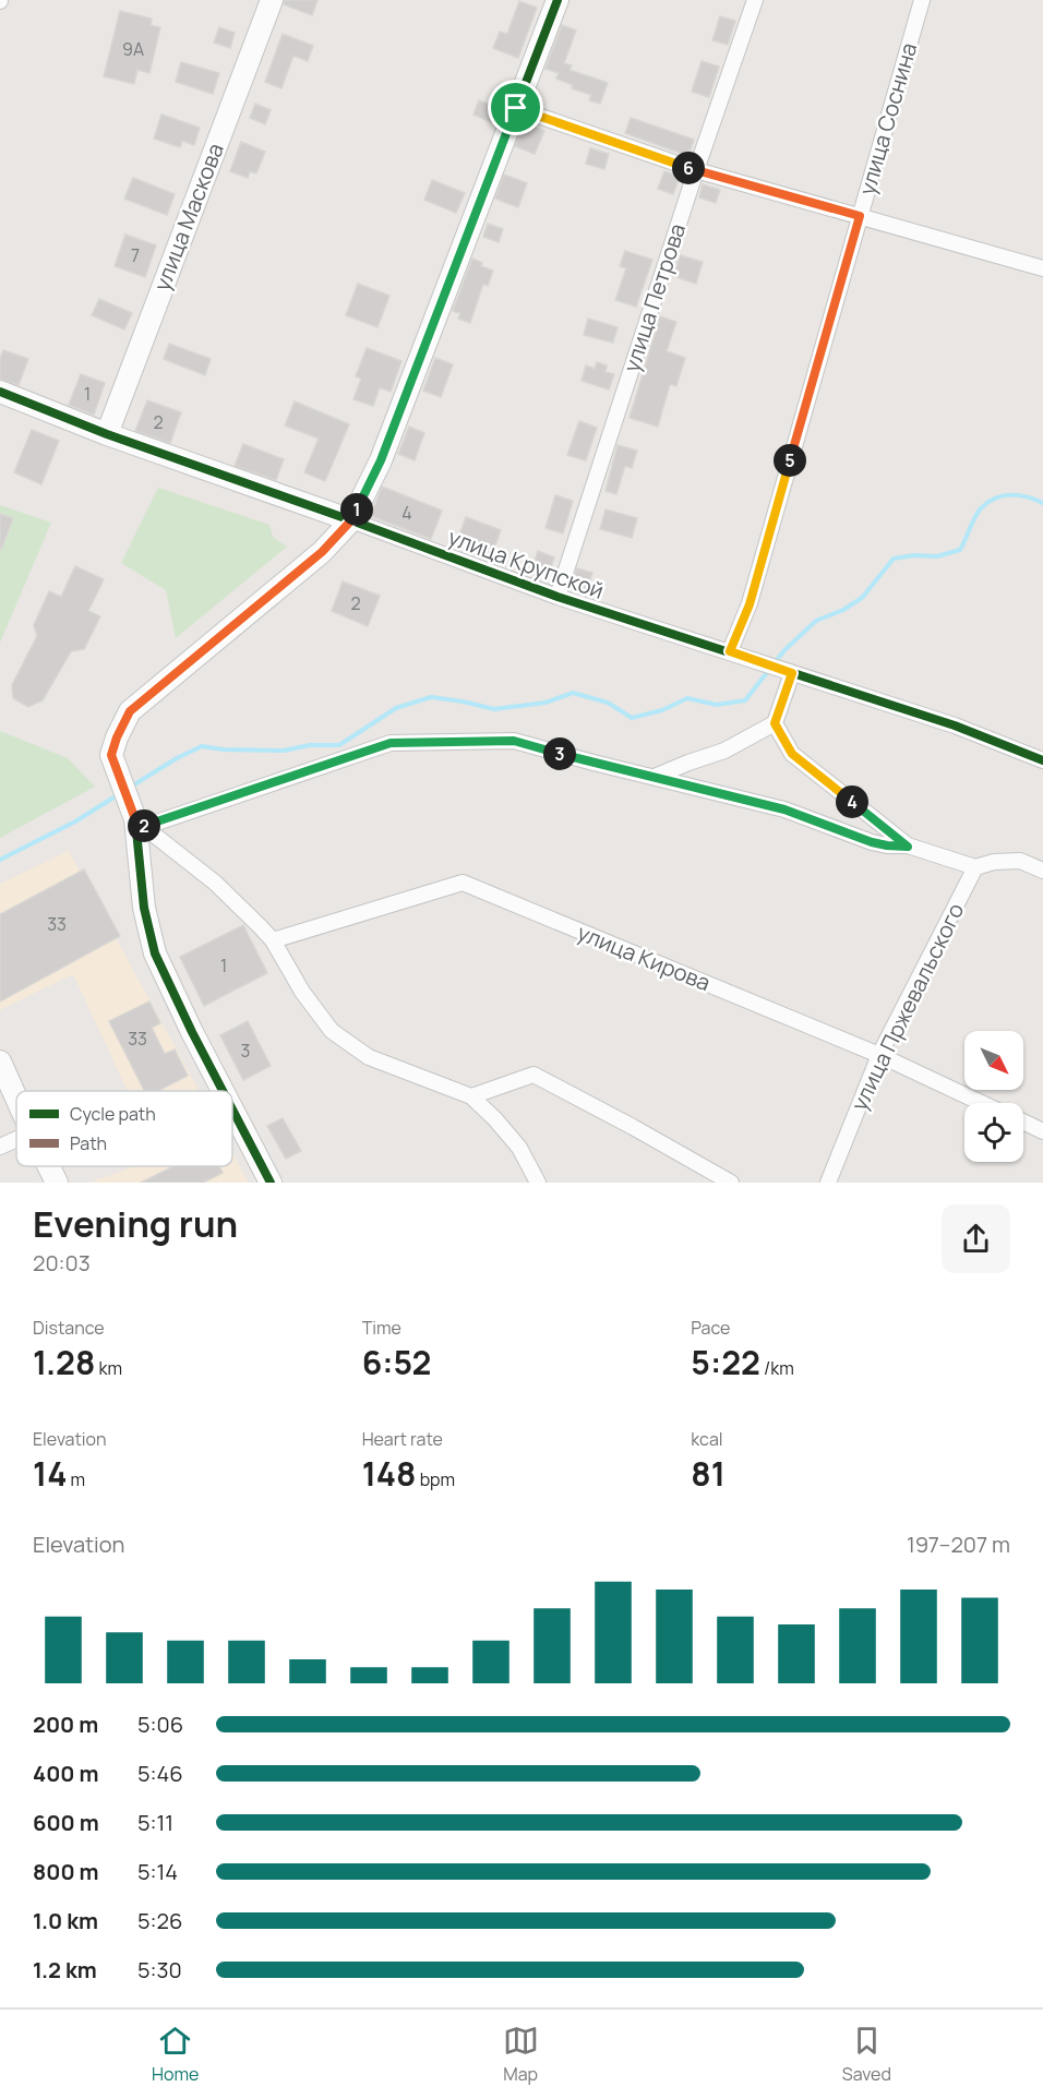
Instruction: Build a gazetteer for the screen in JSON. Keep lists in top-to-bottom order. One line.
{"streets":{"street":["улица Соснина","улица Маскова","улица Петрова","улица Крупской","улица Кирова","улица Пржевальского"]},"crossings":[["улица Соснина","улица Крупской"],["улица Маскова","улица Крупской"],["улица Петрова","улица Крупской"],["улица Кирова","улица Пржевальского"]],"house_numbers":["9А","7","1","2","4","2","33","1","33","3"],"legend":["Cycle path","Path"],"north":"bottom right","page":{"pins":["6","5","1","3","4","2"],"heading":["Evening run","20:03"],"stats":[["Distance","1.28 km"],["Time","6:52"],["Pace","5:22 /km"],["Elevation","14 m"],["Heart rate","148 bpm"],["kcal","81"]],"chart":["Elevation","197–207 m"],"list":[{"name":"200 m","note":"5:06"},{"name":"400 m","note":"5:46"},{"name":"600 m","note":"5:11"},{"name":"800 m","note":"5:14"},{"name":"1.0 km","note":"5:26"},{"name":"1.2 km","note":"5:30"}],"tabs":["Home","Map","Saved"]}}
